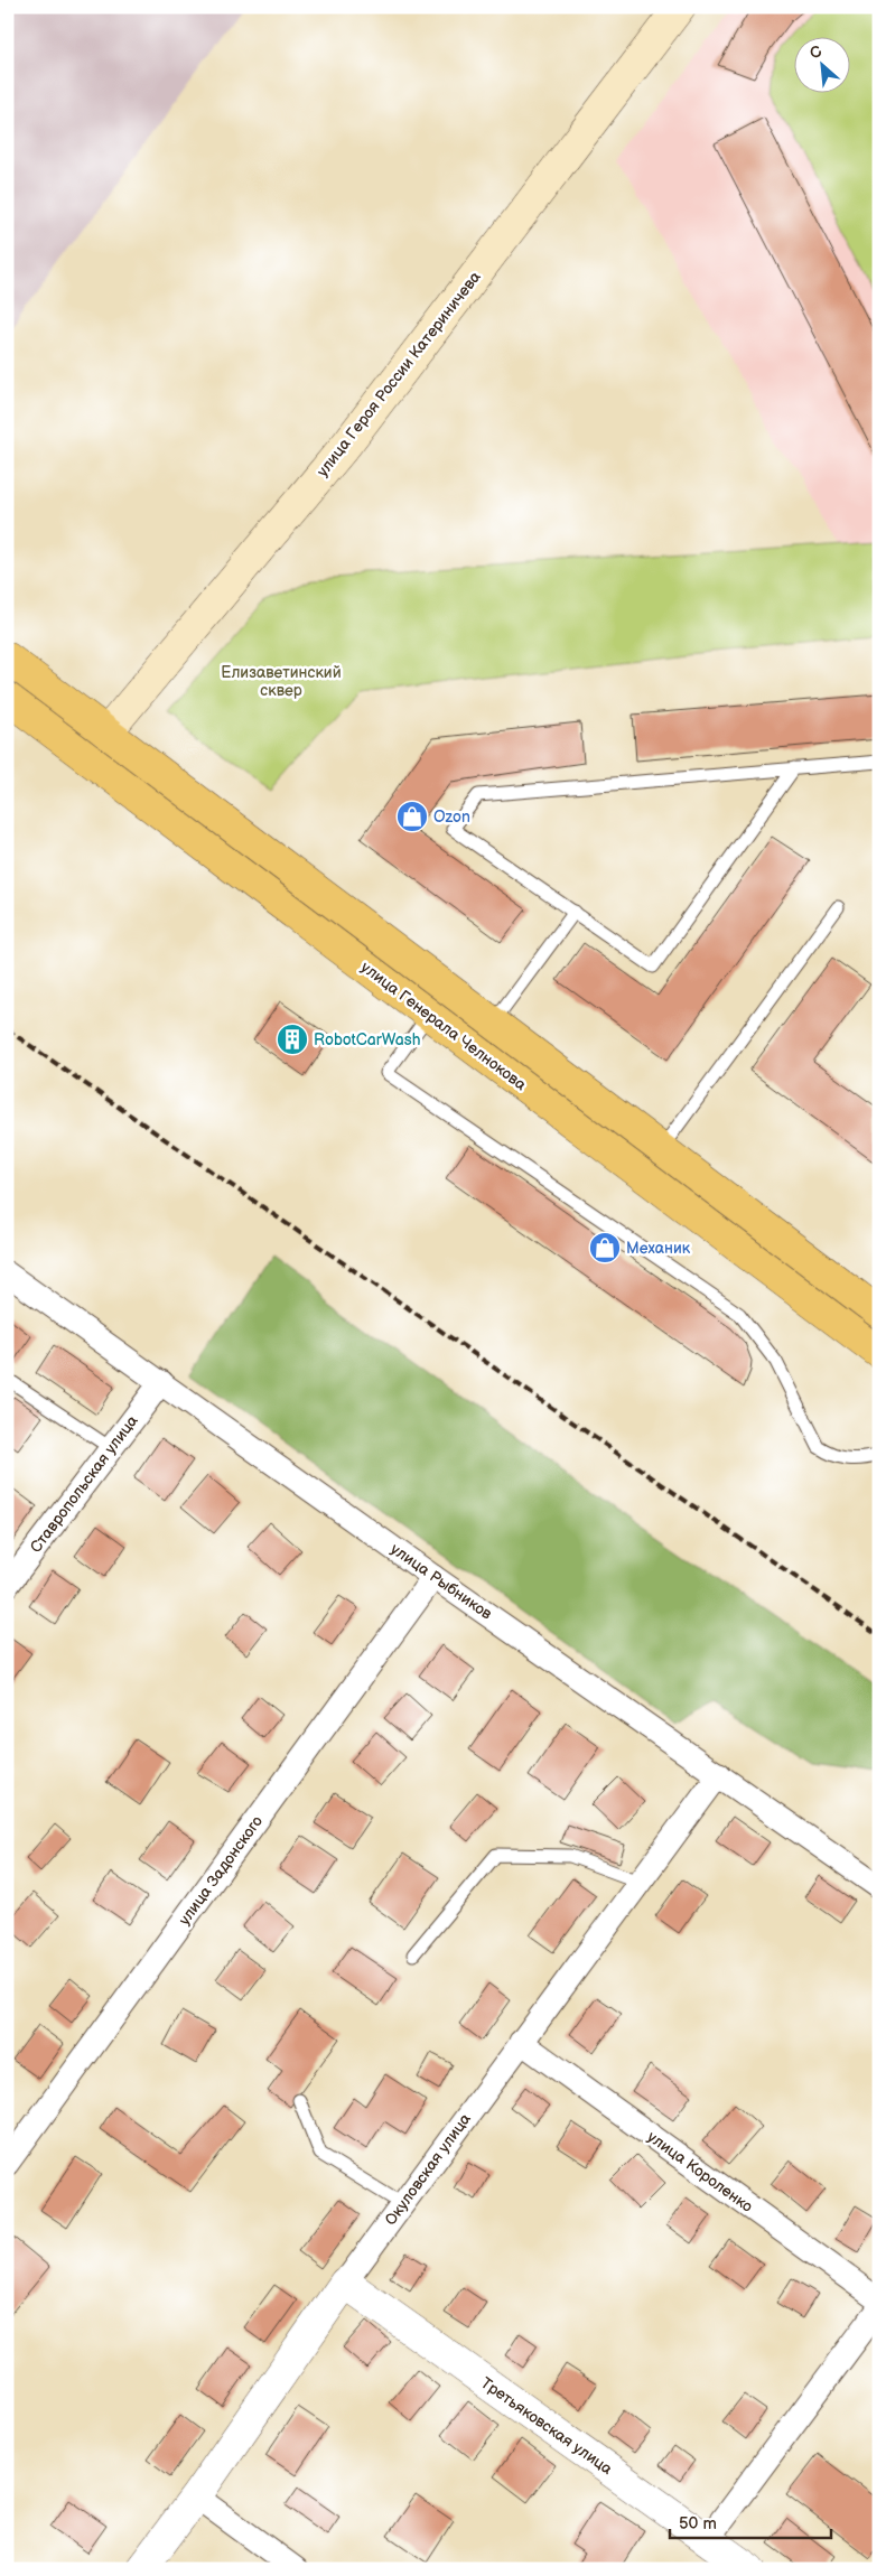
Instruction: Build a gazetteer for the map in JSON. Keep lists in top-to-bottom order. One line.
{"streets":{"main road":["улица Героя России Катериничева","улица Генерала Челнокова"],"street":["Ставропольская улица","улица Рыбников","улица Задонского","Окуловская улица","улица Короленко","Третьяковская улица"]},"crossings":[["улица Героя России Катериничева","улица Генерала Челнокова"],["Ставропольская улица","улица Рыбников"],["улица Рыбников","улица Задонского"],["улица Рыбников","Окуловская улица"],["Окуловская улица","улица Короленко"],["Окуловская улица","Третьяковская улица"]],"parks":["Елизаветинский сквер"],"places":{"shop":["Ozon","Механик"],"building":["RobotCarWash"]},"scale_bar":"50 m","north":"top left"}
